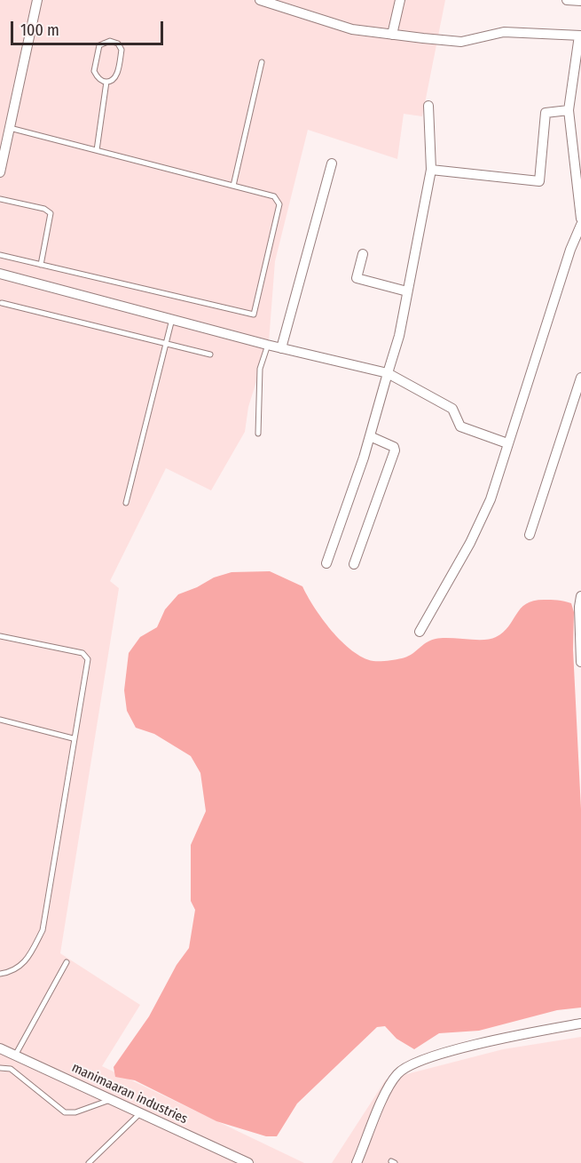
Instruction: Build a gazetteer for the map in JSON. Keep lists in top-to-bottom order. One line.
{"streets":{"street":["manimaaran industries"]},"scale_bar":"100 m"}
